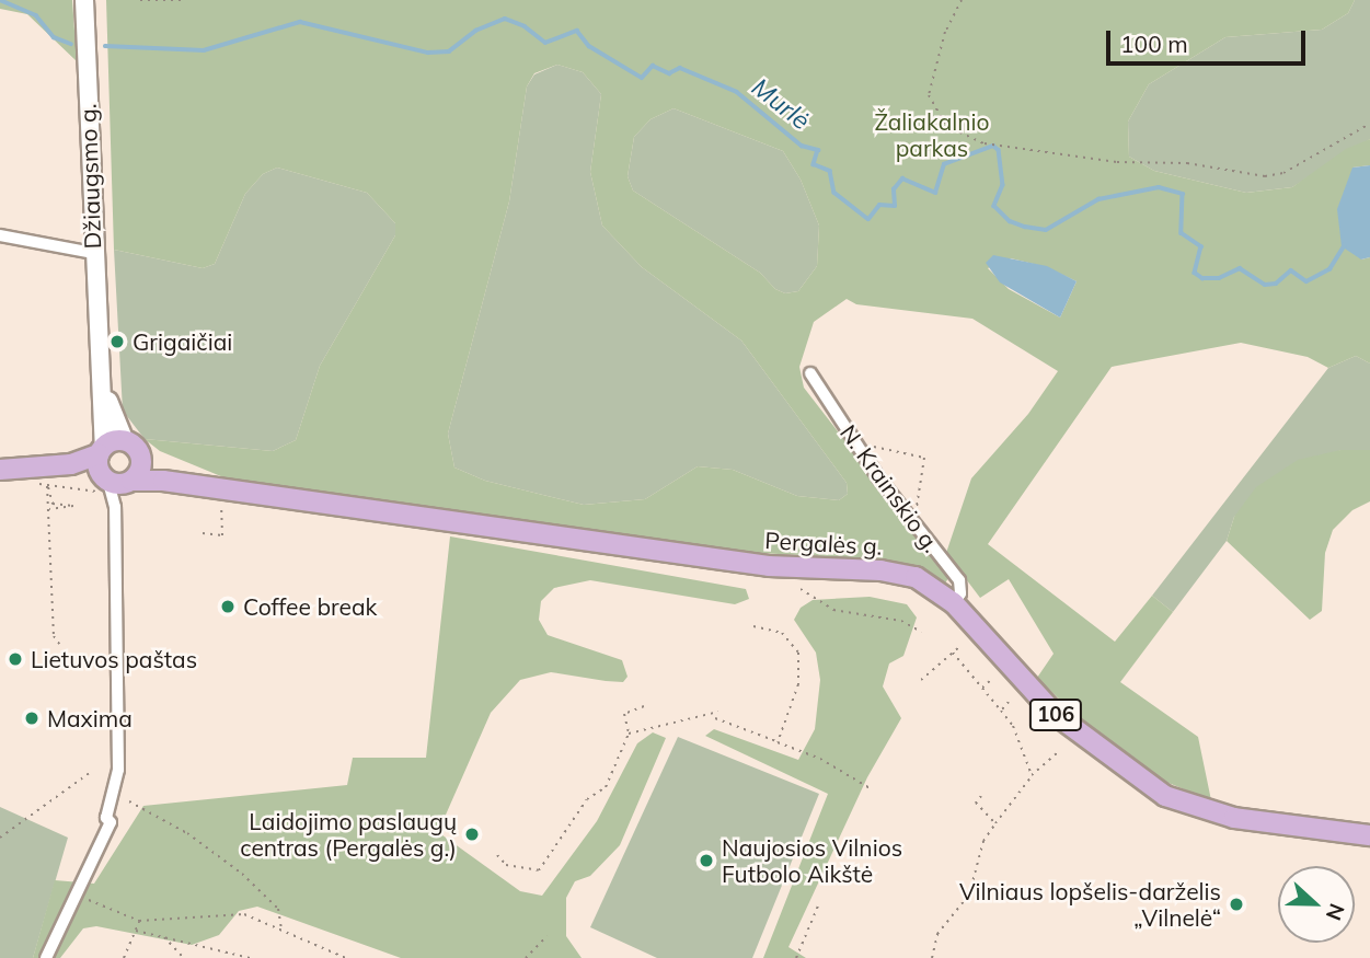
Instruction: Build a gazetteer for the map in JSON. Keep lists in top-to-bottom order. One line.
{"streets":{"main road":["Pergalės g.","106"],"street":["Džiaugsmo g.","N. Krainskio g."]},"crossings":[["Džiaugsmo g.","Pergalės g."],["N. Krainskio g.","Pergalės g."]],"water":["Murlė"],"parks":["Žaliakalnio parkas"],"places":["Grigaičiai","Coffee break","Lietuvos paštas","Maxima","Laidojimo paslaugų centras (Pergalės g.)","Naujosios Vilnios Futbolo Aikštė","Vilniaus lopšelis-darželis „Vilnelė“"],"scale_bar":"100 m","north":"right"}
